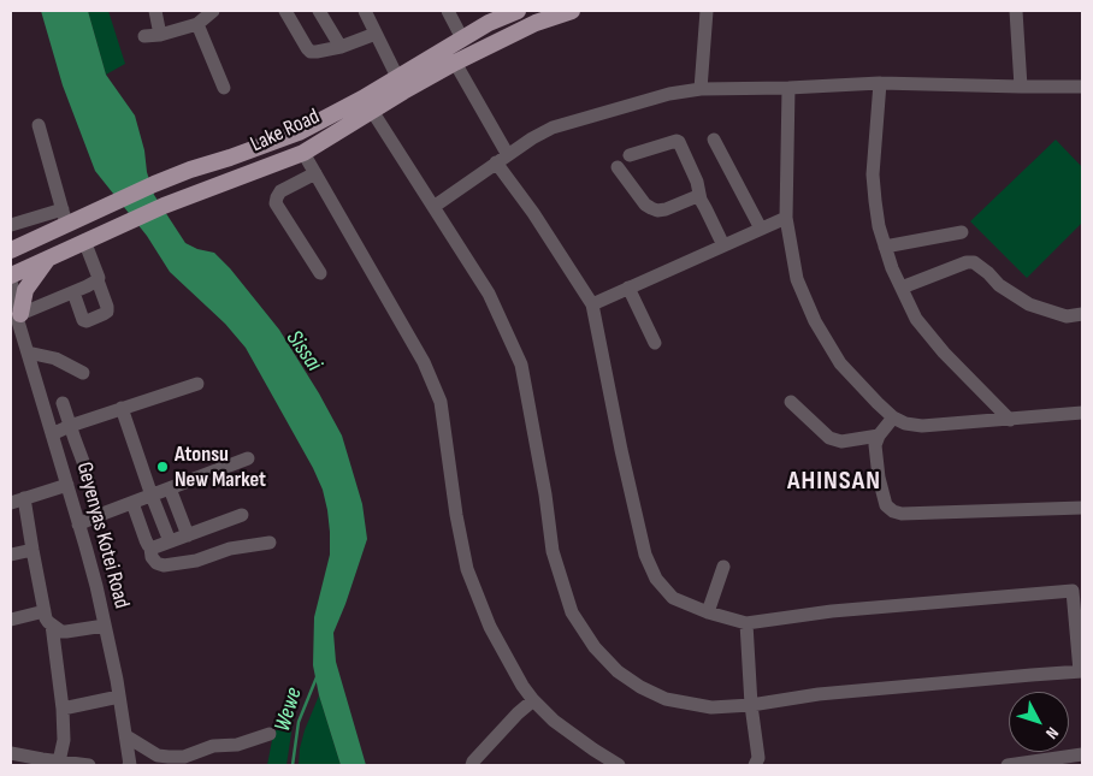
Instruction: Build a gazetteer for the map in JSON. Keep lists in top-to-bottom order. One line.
{"streets":{"main road":["Lake Road"],"street":["Geyenyas Kotei Road"]},"districts":["AHINSAN"],"water":["Sissai","Wewe"],"places":["Atonsu New Market"],"north":"bottom right"}
